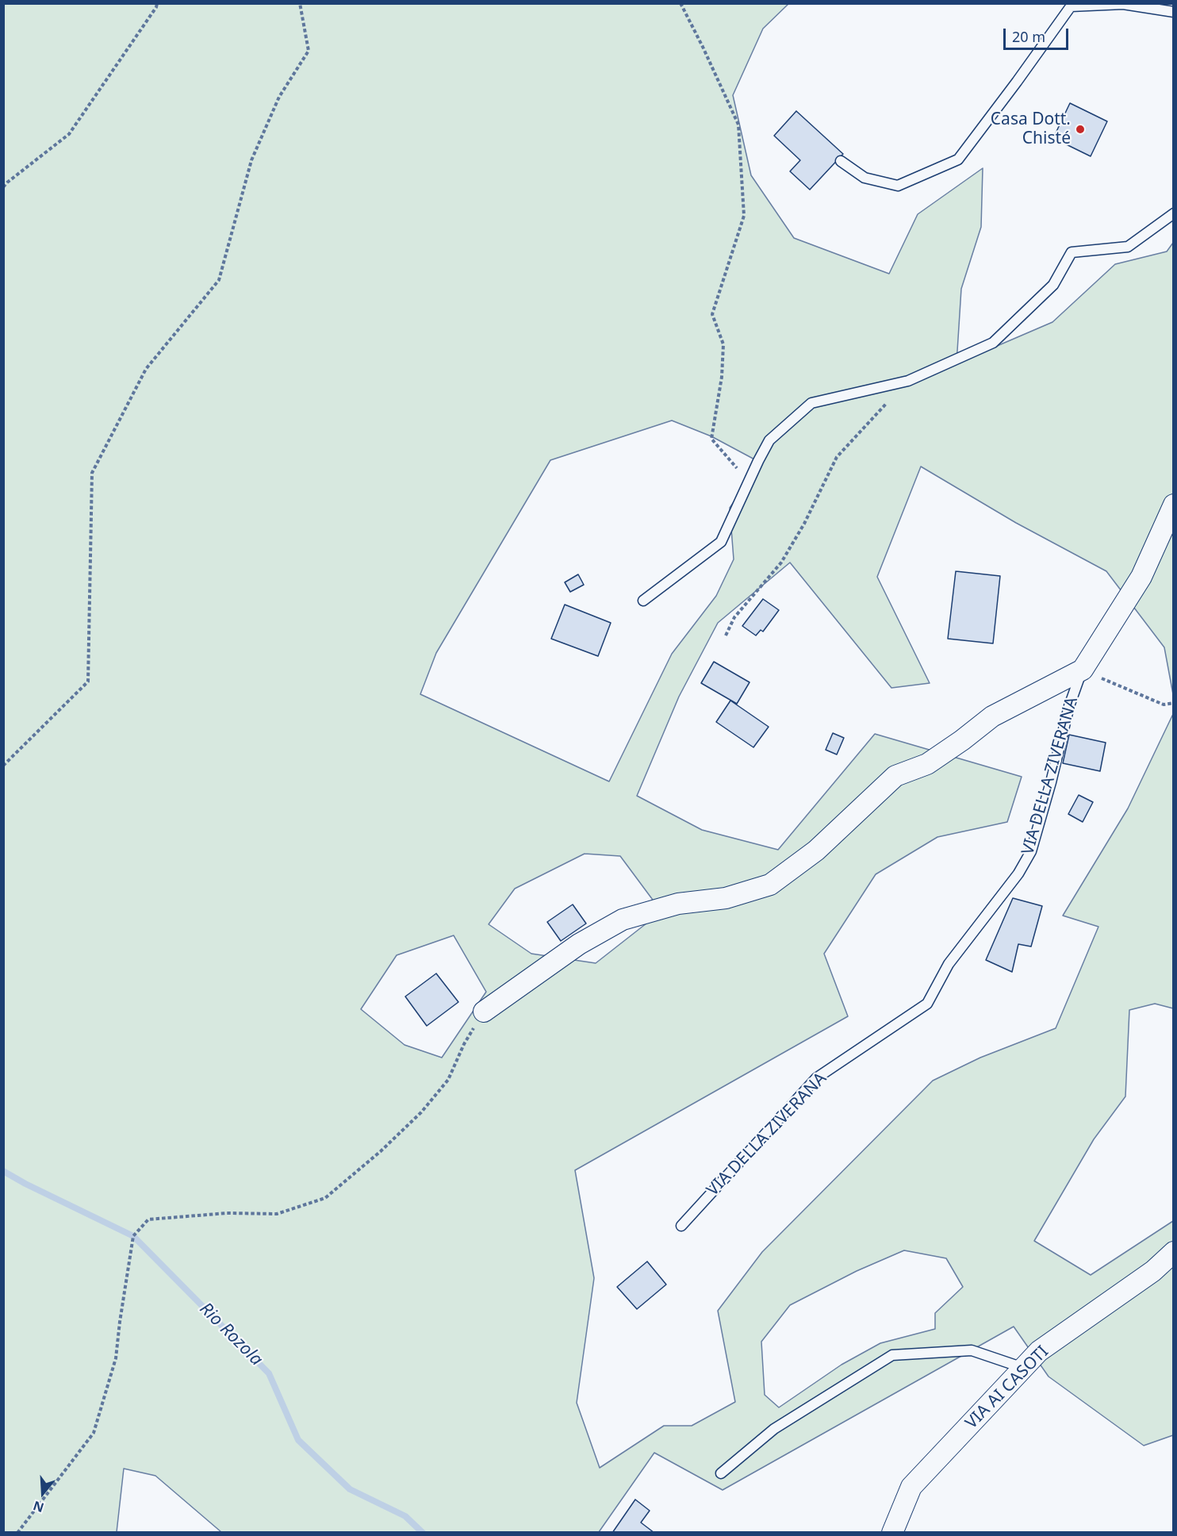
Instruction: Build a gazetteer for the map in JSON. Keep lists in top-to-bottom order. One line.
{"streets":{"street":["VIA DELLA ZIVERANA","VIA AI CASOTI"]},"water":["Rio Rozola"],"places":["Casa Dott. Chisté"],"scale_bar":"20 m","north":"bottom"}
